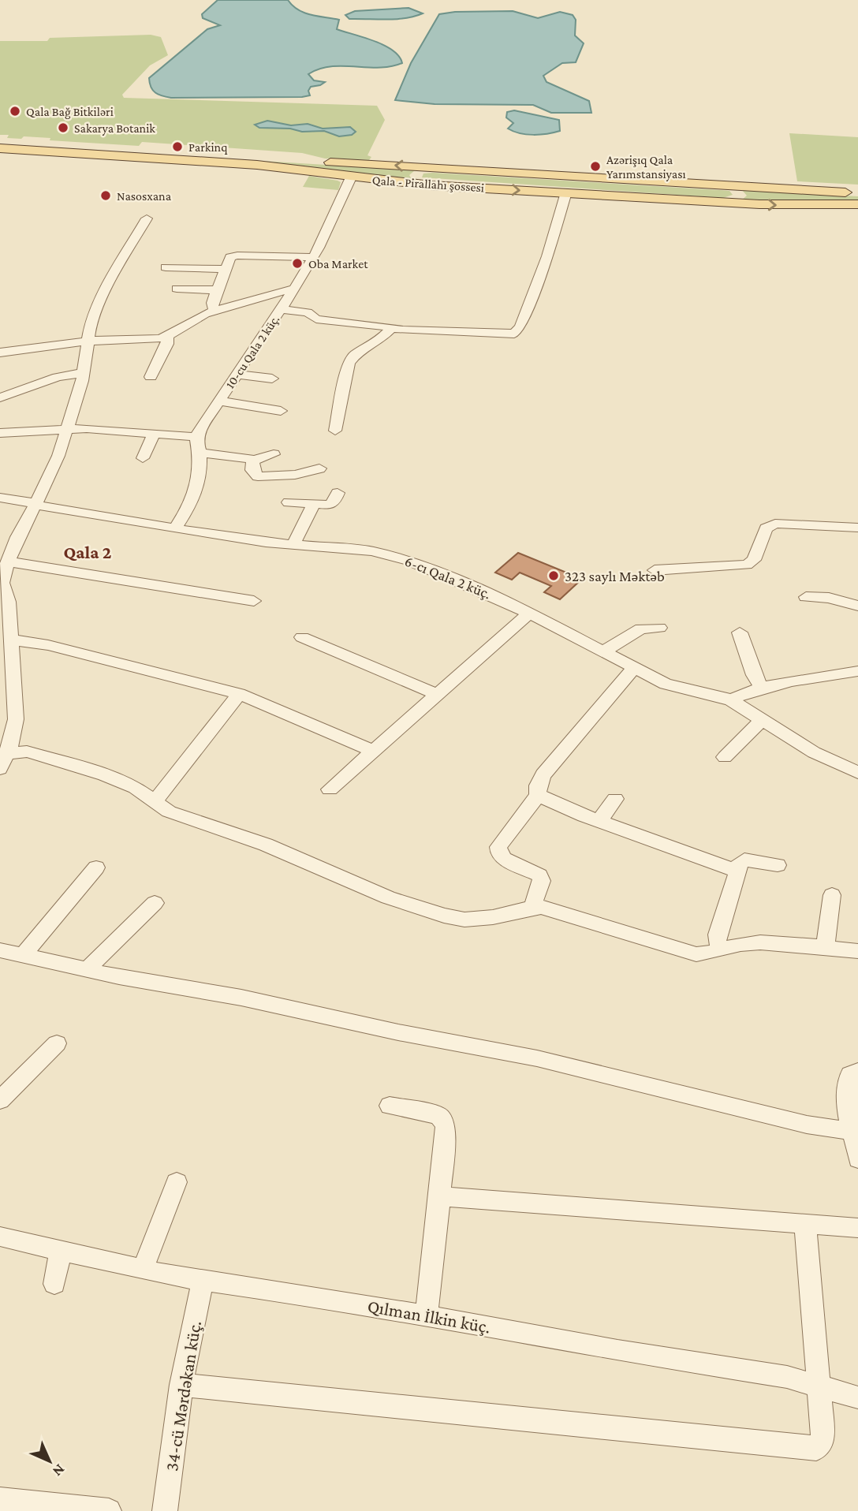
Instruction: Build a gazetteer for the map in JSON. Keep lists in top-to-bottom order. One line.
{"streets":{"main road":["Qala - Pirallahı şossesi"],"street":["10-cu Qala 2 küç.","6-cı Qala 2 küç.","Qılman İlkin küç.","34-cü Mərdəkan küç."]},"crossings":[["Qala - Pirallahı şossesi","10-cu Qala 2 küç."],["Qılman İlkin küç.","34-cü Mərdəkan küç."]],"districts":["Qala 2"],"places":["Qala Bağ Bitkiləri","Sakarya Botanik","Parkinq","Azərişıq Qala Yarımstansiyası","Nasosxana","Oba Market","323 saylı Məktəb"],"north":"bottom right"}
